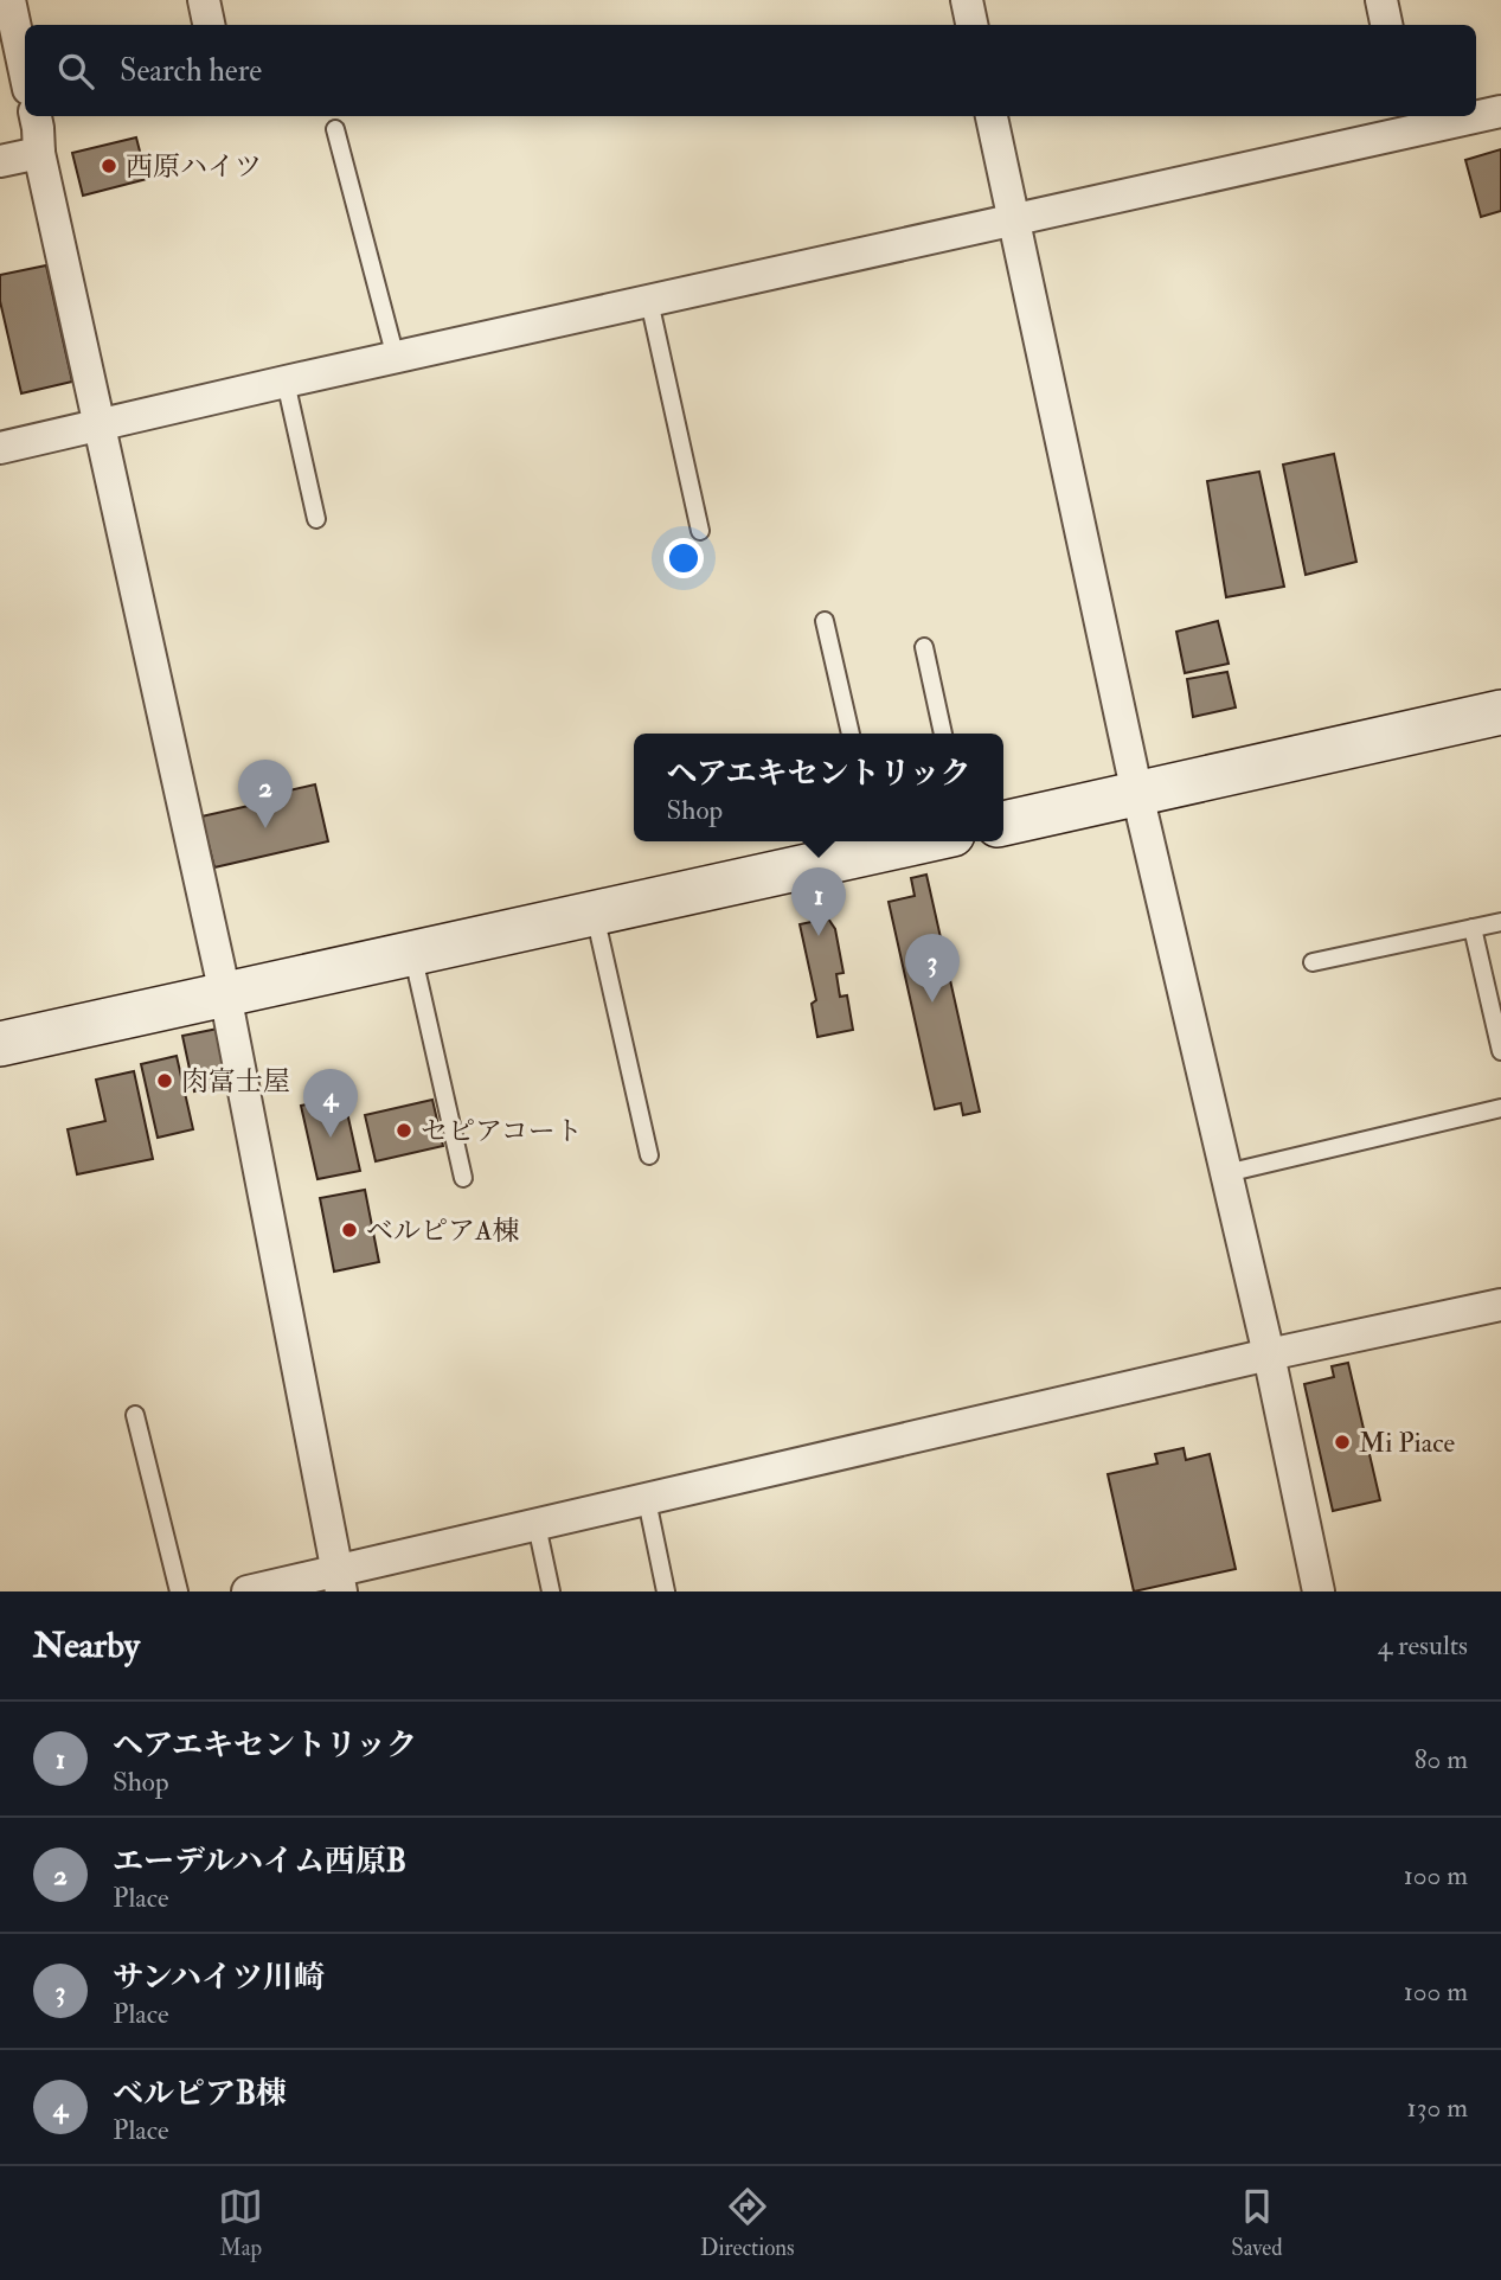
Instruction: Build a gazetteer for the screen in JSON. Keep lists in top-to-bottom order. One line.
{"places":["西原ハイツ","肉富士屋","セピアコート","ベルピアA棟","Mi Piace"],"page":{"search":"Search here","popup":["ヘアエキセントリック","Shop"],"pins":["2","1","3","4"],"heading":["Nearby","4 results"],"list":[{"mark":"1","name":"ヘアエキセントリック","note":"Shop","value":"80 m"},{"mark":"2","name":"エーデルハイム西原B","note":"Place","value":"100 m"},{"mark":"3","name":"サンハイツ川崎","note":"Place","value":"100 m"},{"mark":"4","name":"ベルピアB棟","note":"Place","value":"130 m"}],"nav":["Map","Directions","Saved"]}}
